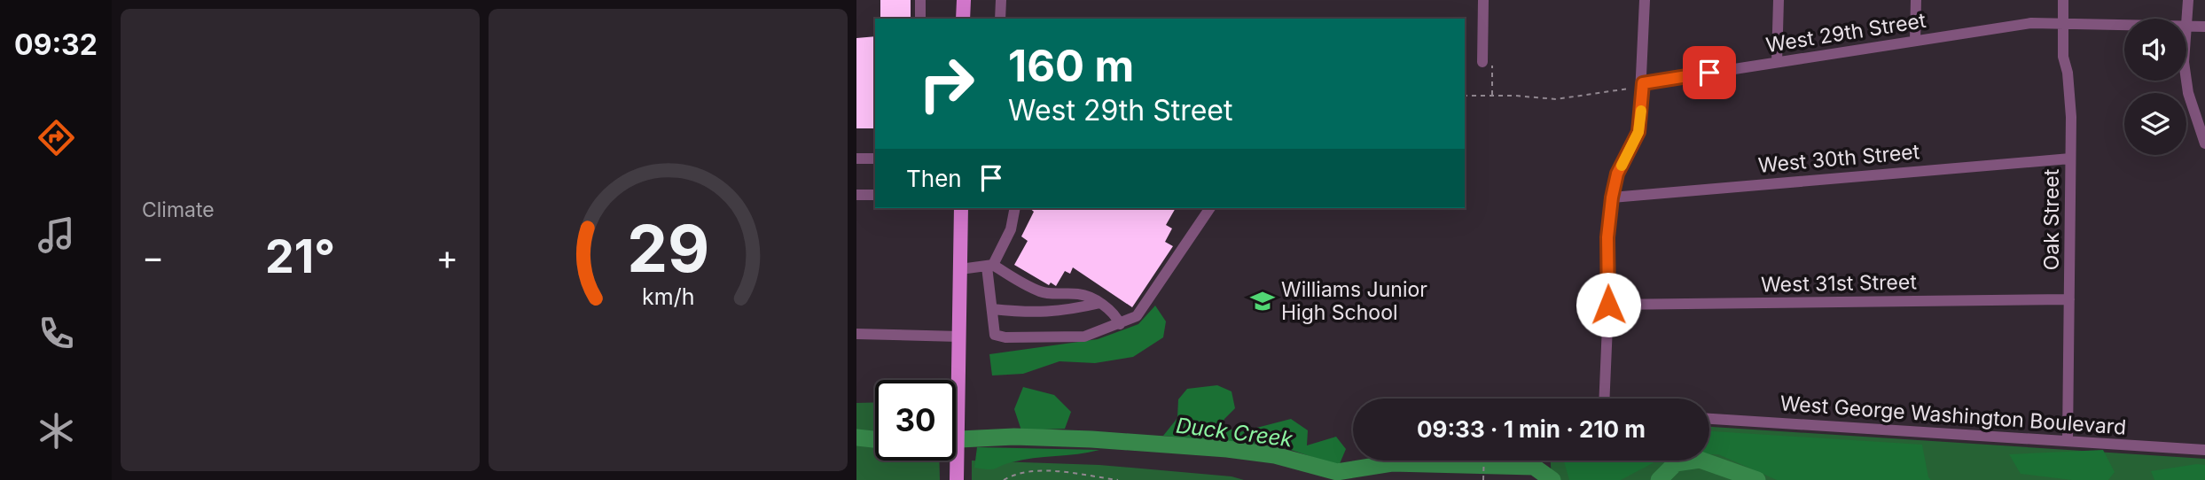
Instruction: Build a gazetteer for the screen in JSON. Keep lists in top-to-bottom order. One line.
{"streets":{"street":["West 29th Street","West 30th Street","Oak Street","West 31st Street","West George Washington Boulevard"]},"crossings":[["West 29th Street","Oak Street"],["West 30th Street","Oak Street"],["Oak Street","West 31st Street"],["Oak Street","West George Washington Boulevard"]],"water":["Duck Creek"],"places":{"school or university":["Williams Junior High School"]},"page":{"tabs":"09:32","tile":"Climate","turn":["160 m","West 29th Street"],"then":"Then","heat":["−","21°","+"],"limit":"30","trip":"09:33 · 1 min · 210 m","gauge":["29","km/h"]}}
